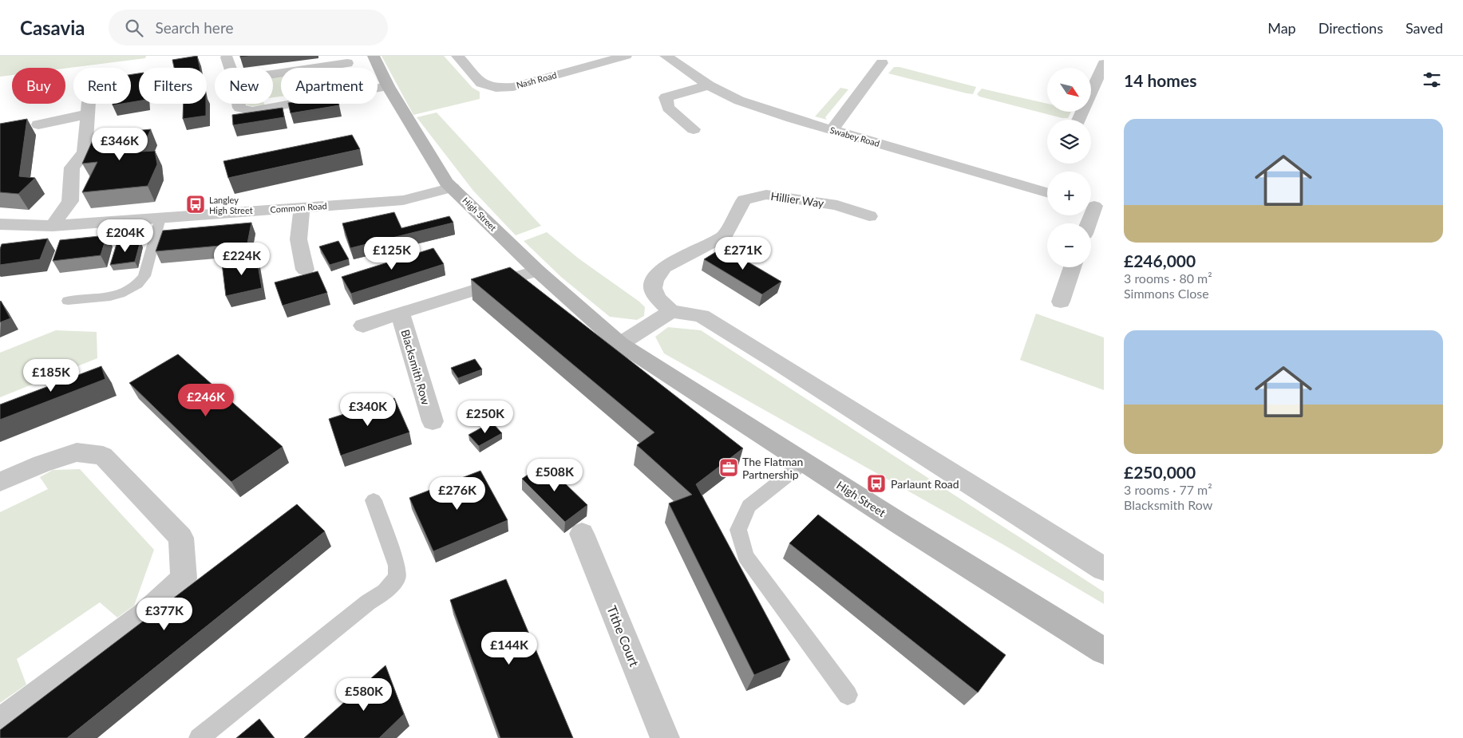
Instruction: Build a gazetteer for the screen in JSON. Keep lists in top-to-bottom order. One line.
{"streets":{"main road":["High Street"],"street":["Nash Road","Swabey Road","Hillier Way","Common Road","Blacksmith Row","Tithe Court"]},"crossings":[["Common Road","High Street"]],"places":{"bus stop":["Langley High Street","Parlaunt Road"],"office":["The Flatman Partnership"]},"north":"bottom right","page":{"header":"Casavia","search":"Search here","nav":["Map","Directions","Saved"],"heading":"14 homes","map_buttons":["+","−"],"chip":["Buy","Rent","Filters","New","Apartment"],"list":[{"name":"£246,000","note":"3 rooms · 80 m² · Simmons Close"},{"name":"£250,000","note":"3 rooms · 77 m² · Blacksmith Row"}],"price":["£346K","£204K","£125K","£271K","£224K","£185K","£246K","£340K","£250K","£508K","£276K","£377K","£144K","£580K"]}}
